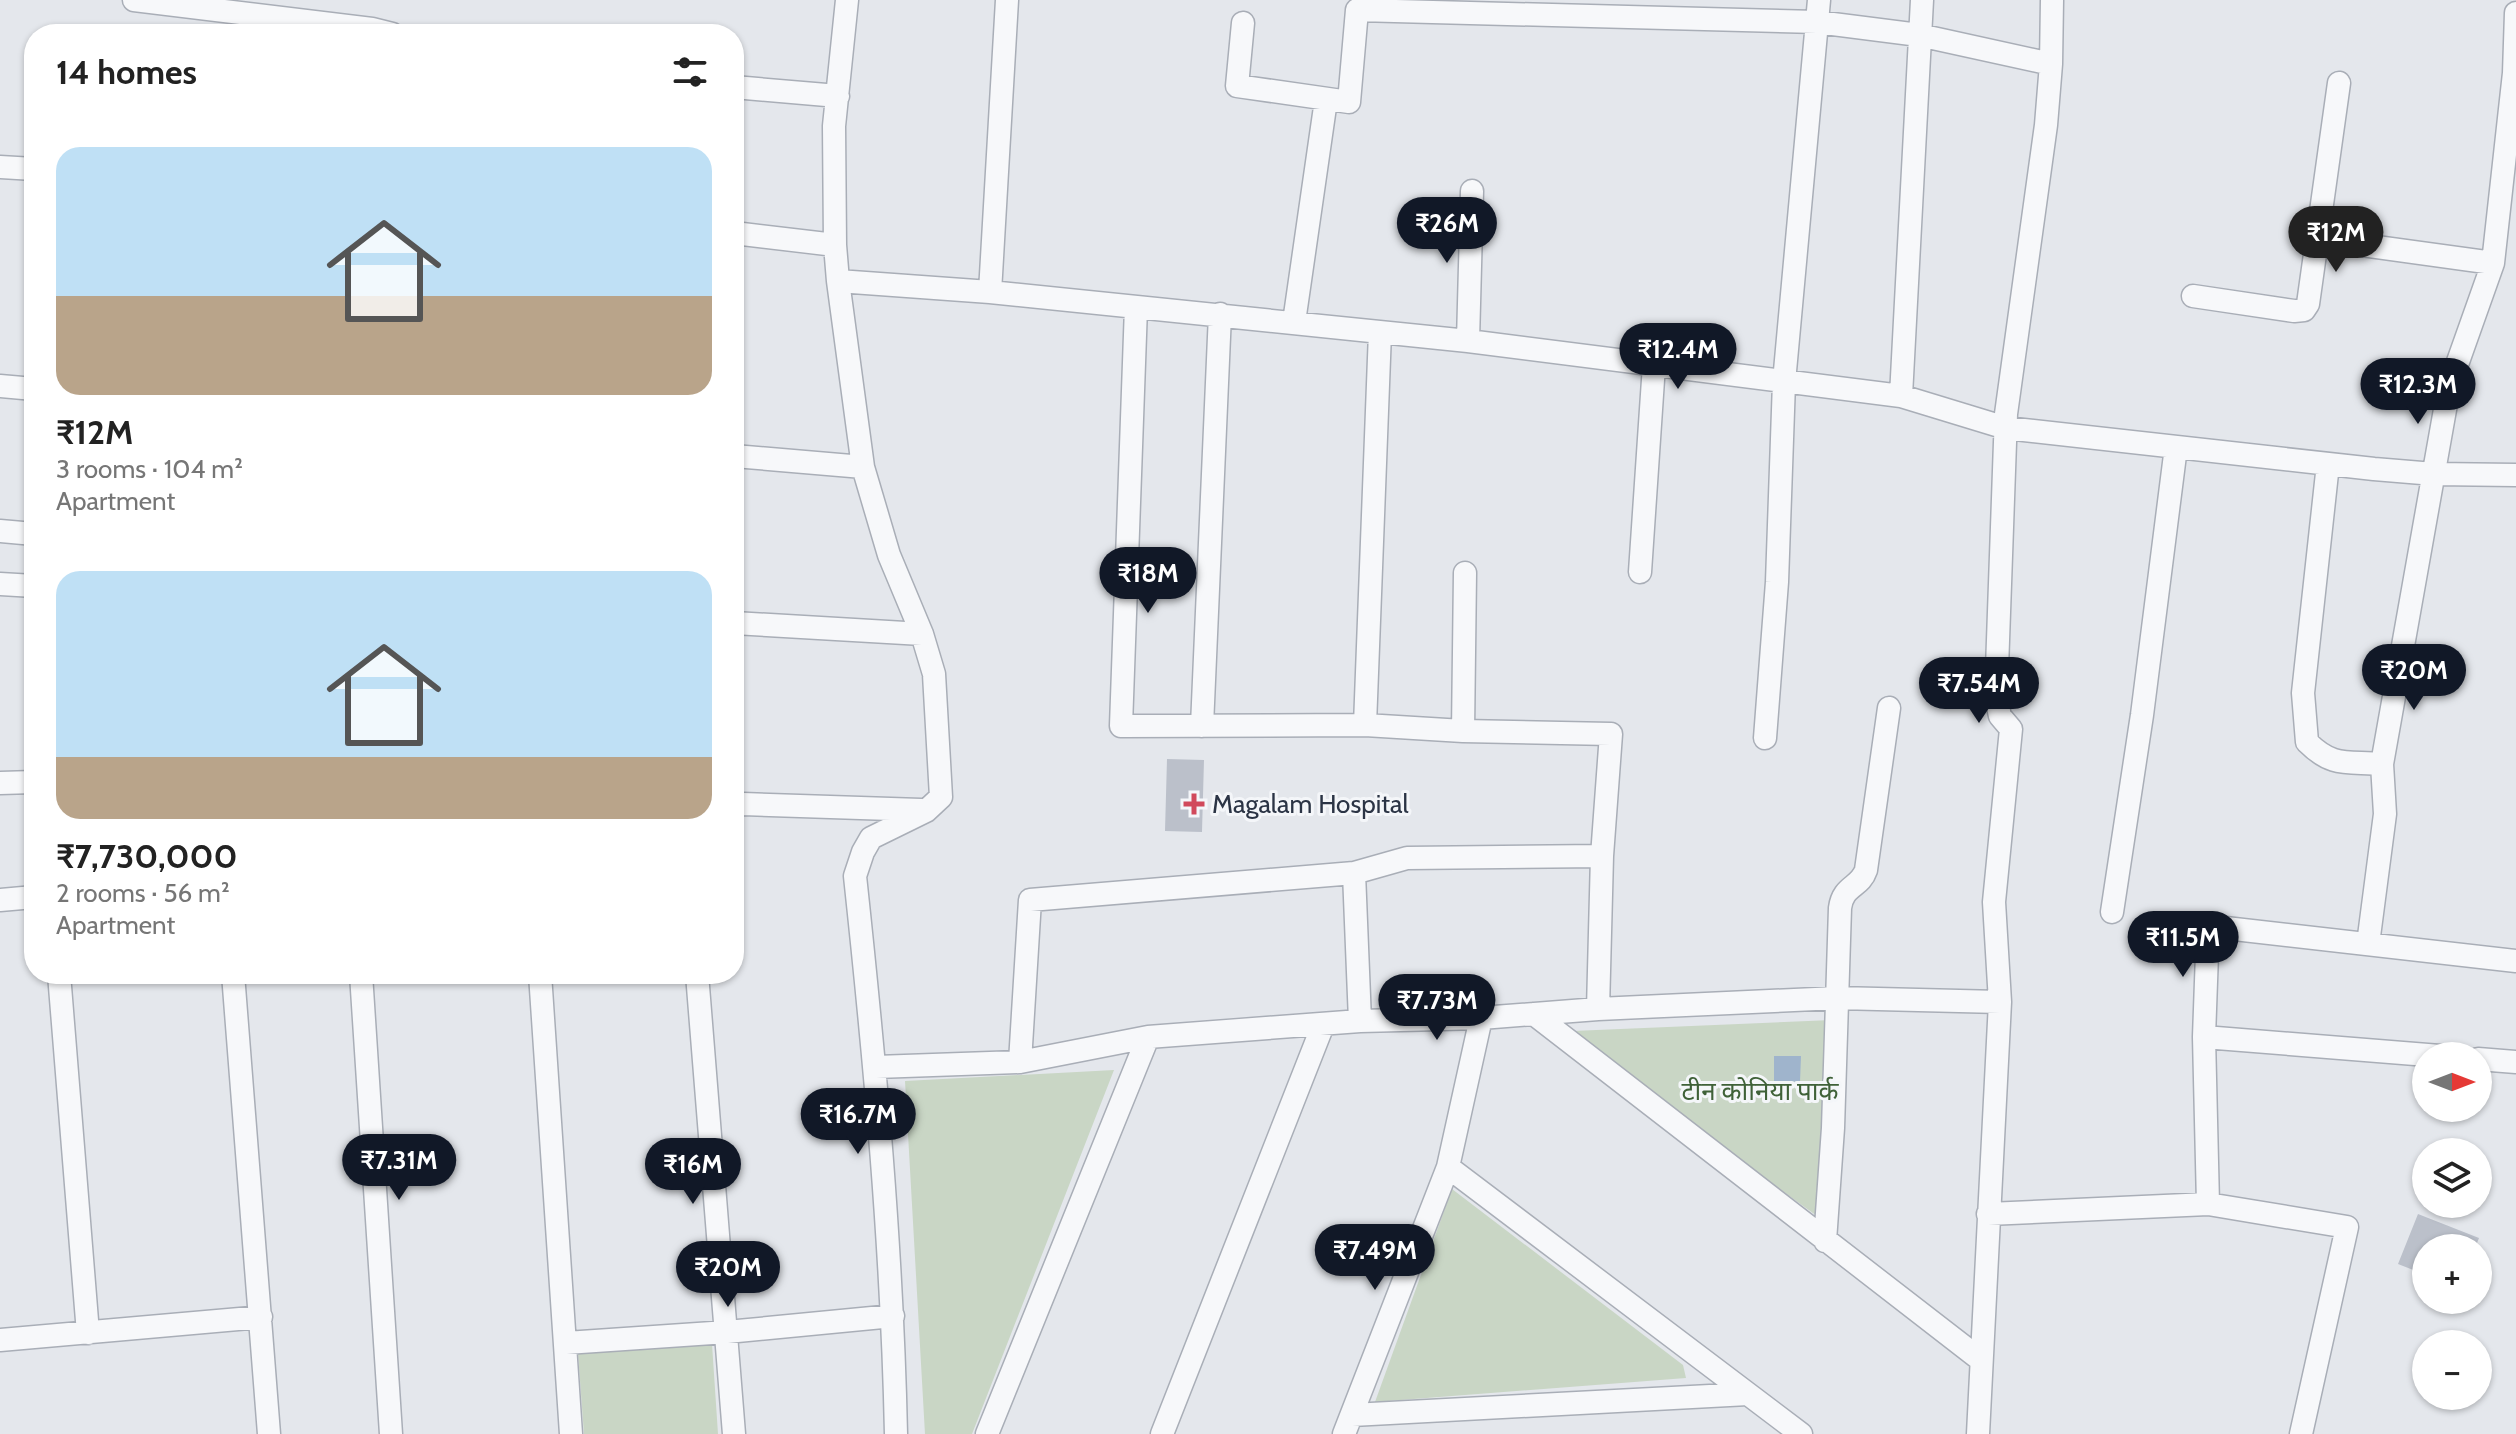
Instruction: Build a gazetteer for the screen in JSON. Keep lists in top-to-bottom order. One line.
{"parks":["टीन कोनिया पार्क"],"places":{"health":["Magalam Hospital"]},"north":"right","page":{"heading":"14 homes","list":[{"name":"₹12M","note":"3 rooms · 104 m² · Apartment"},{"name":"₹7,730,000","note":"2 rooms · 56 m² · Apartment"}],"price":["₹26M","₹12M","₹12.4M","₹12.3M","₹18M","₹20M","₹7.54M","₹11.5M","₹7.73M","₹16.7M","₹7.31M","₹16M","₹7.49M","₹20M"],"map_buttons":["+","−"]}}
